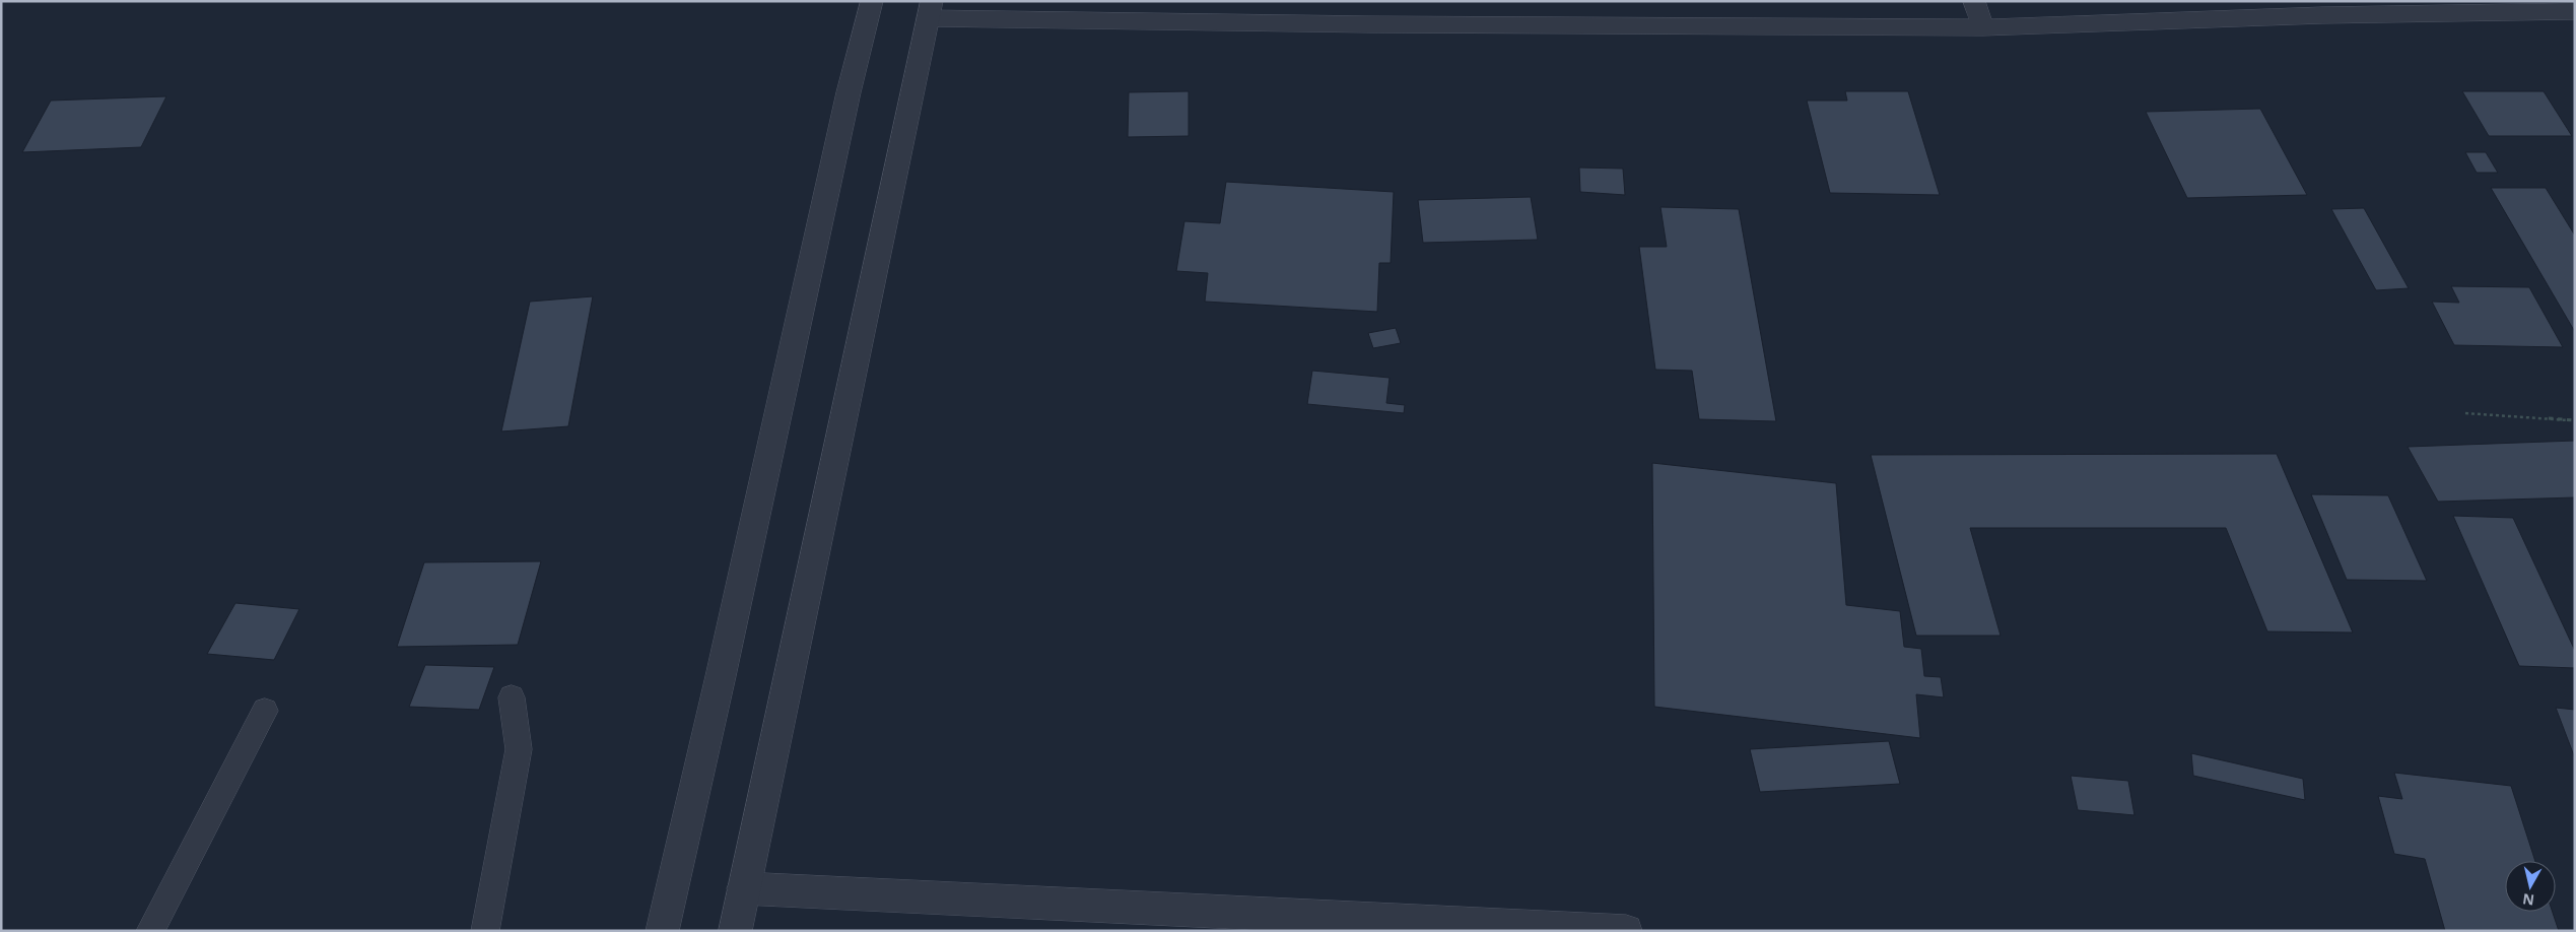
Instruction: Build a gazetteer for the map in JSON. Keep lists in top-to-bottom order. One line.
{"north":"bottom"}
